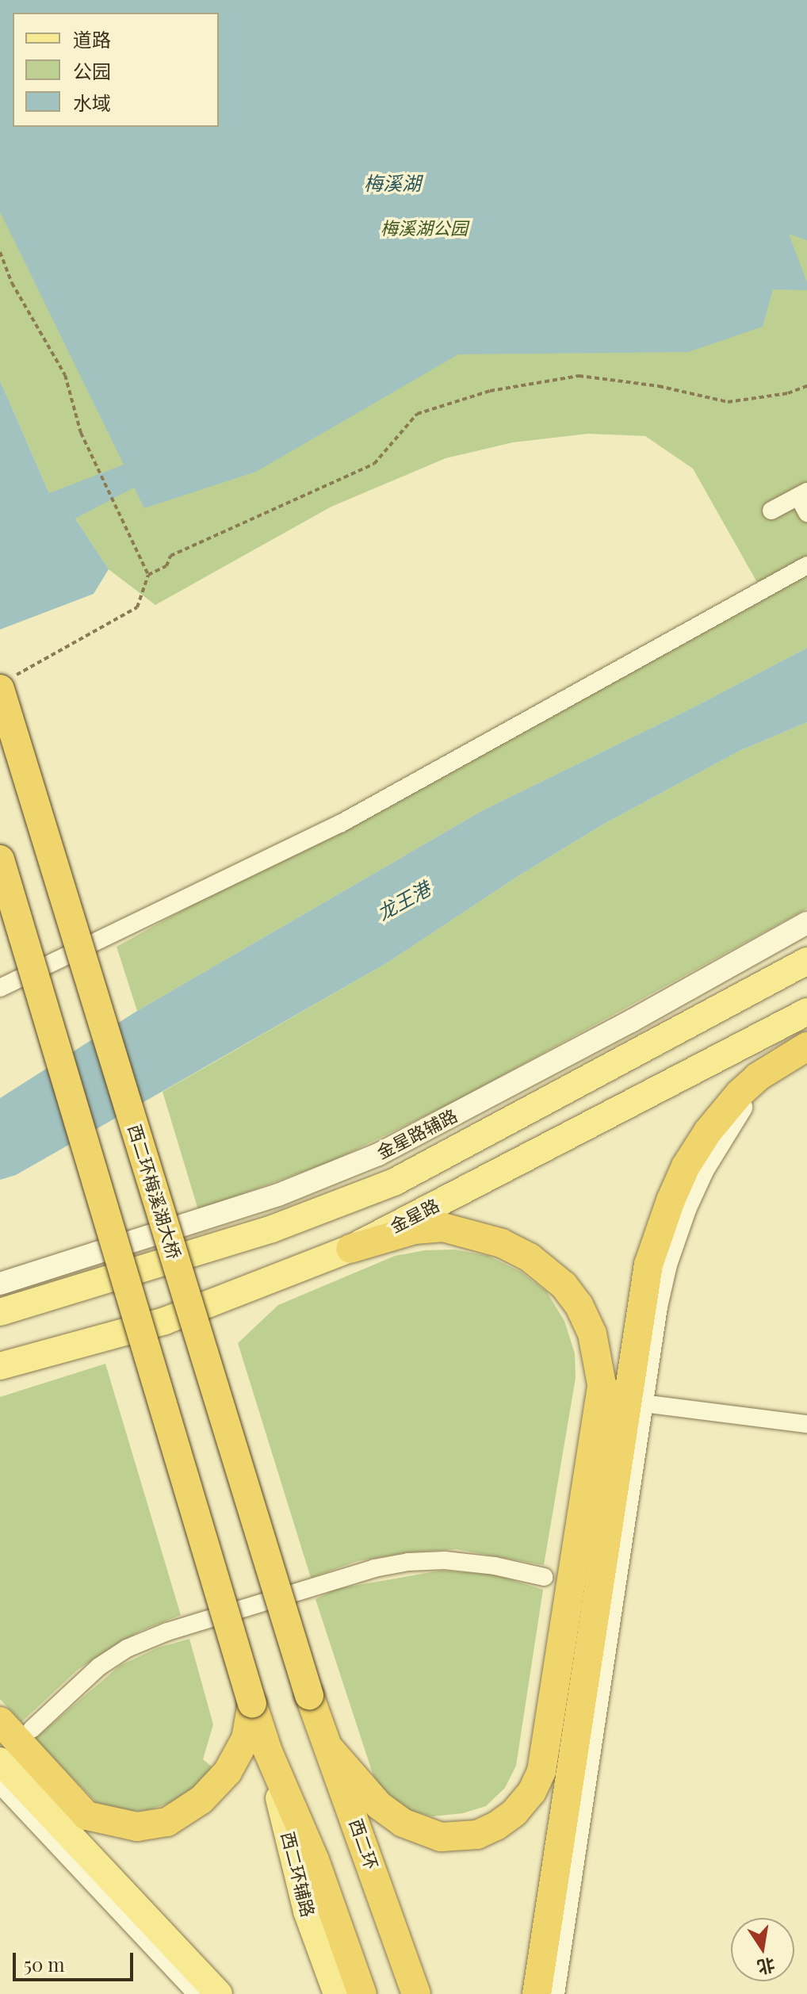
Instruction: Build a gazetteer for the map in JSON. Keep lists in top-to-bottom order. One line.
{"streets":{"highway":["西二环梅溪湖大桥","西二环"],"main road":["金星路","西二环辅路"],"street":["金星路辅路"]},"crossings":[["西二环梅溪湖大桥","西二环"]],"water":["梅溪湖","龙王港"],"parks":["梅溪湖公园"],"legend":["道路","公园","水域"],"scale_bar":"50 m","north":"bottom"}
